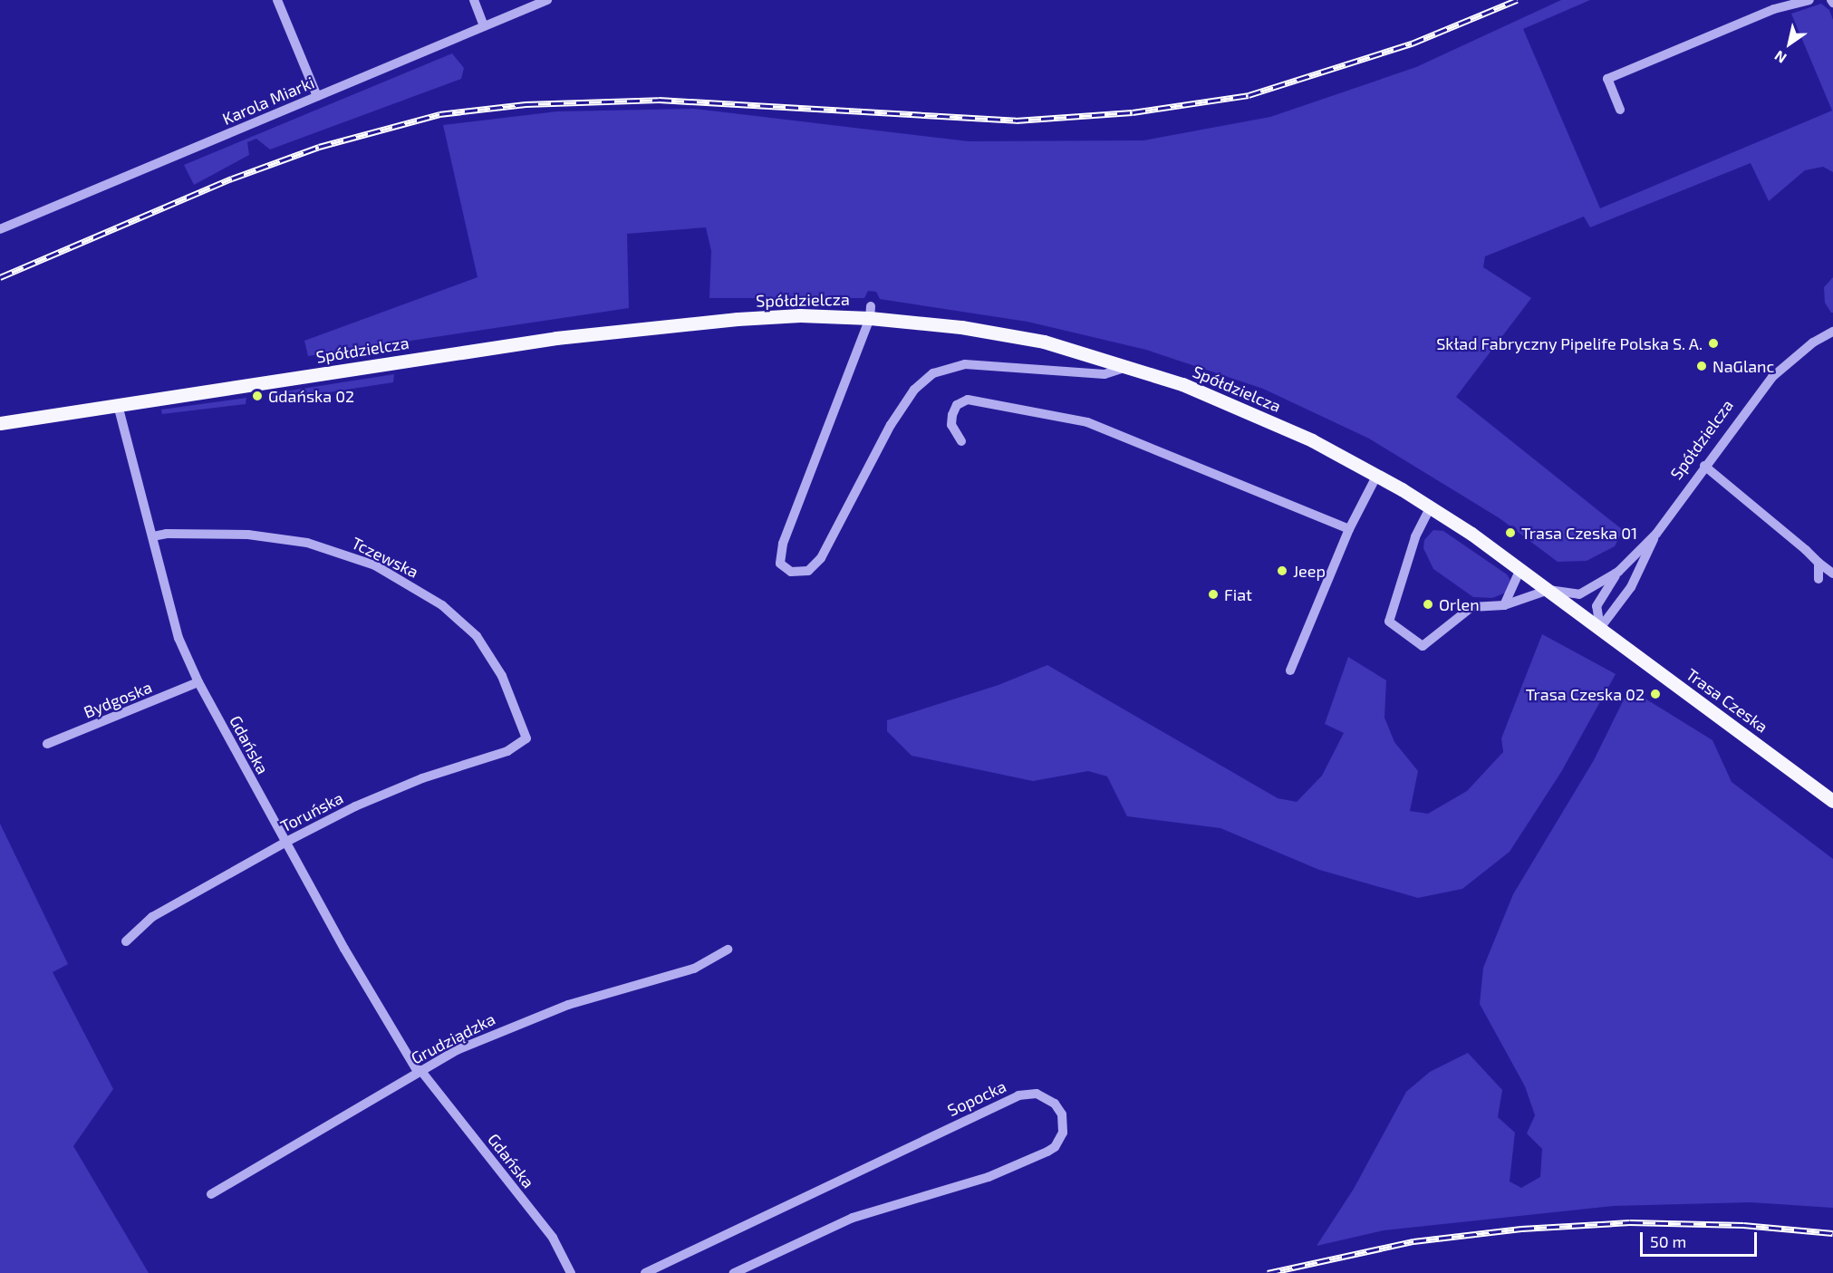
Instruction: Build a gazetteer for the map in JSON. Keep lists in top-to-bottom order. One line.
{"streets":{"main road":["Spółdzielcza","Trasa Czeska"],"street":["Karola Miarki","Tczewska","Bydgoska","Gdańska","Toruńska","Grudziądzka","Sopocka"]},"crossings":[["Spółdzielcza","Trasa Czeska"],["Spółdzielcza","Gdańska"],["Tczewska","Gdańska"],["Tczewska","Toruńska"],["Bydgoska","Gdańska"],["Gdańska","Toruńska"],["Gdańska","Grudziądzka"]],"places":["Skład Fabryczny Pipelife Polska S. A.","NaGlanc","Gdańska 02","Trasa Czeska 01","Jeep","Fiat","Orlen","Trasa Czeska 02"],"scale_bar":"50 m","north":"bottom left"}
